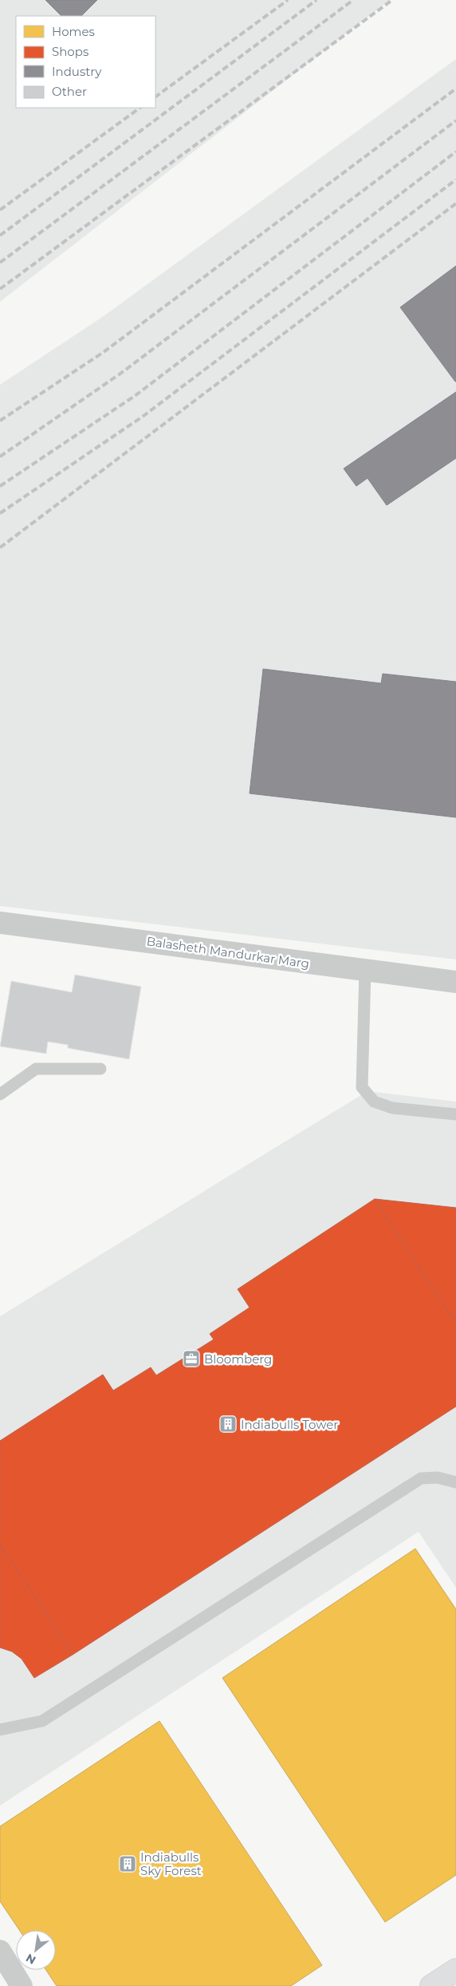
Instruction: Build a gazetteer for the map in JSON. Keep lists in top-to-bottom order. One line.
{"streets":{"street":["Balasheth Mandurkar Marg"]},"places":{"office":["Bloomberg"],"building":["Indiabulls Tower","Indiabulls Sky Forest"]},"legend":["Homes","Shops","Industry","Other"],"north":"bottom left"}
